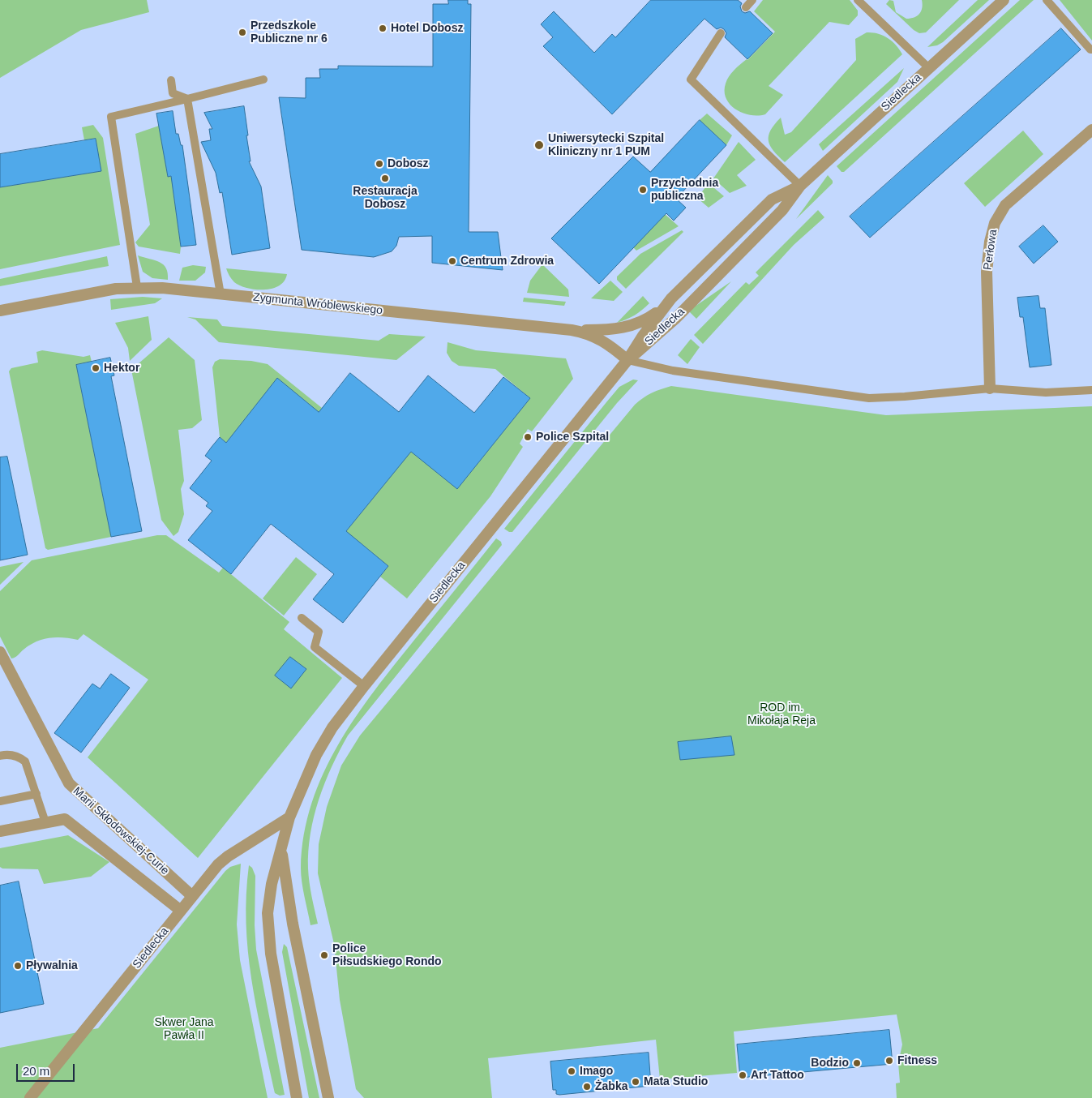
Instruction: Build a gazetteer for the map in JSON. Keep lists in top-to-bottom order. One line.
{"streets":{"street":["Siedlecka","Perłowa","Zygmunta Wróblewskiego","Marii Skłodowskiej-Curie"]},"crossings":[["Siedlecka","Zygmunta Wróblewskiego"],["Siedlecka","Marii Skłodowskiej-Curie"]],"parks":["ROD im. Mikołaja Reja","Skwer Jana Pawła II"],"places":["Hotel Dobosz","Przedszkole Publiczne nr 6","Uniwersytecki Szpital Kliniczny nr 1 PUM","Dobosz","Restauracja Dobosz","Przychodnia publiczna","Centrum Zdrowia","Hektor","Police Szpital","Police Piłsudskiego Rondo","Pływalnia","Fitness","Bodzio","Imago","Art Tattoo","Mata Studio","Żabka"],"scale_bar":"20 m"}
